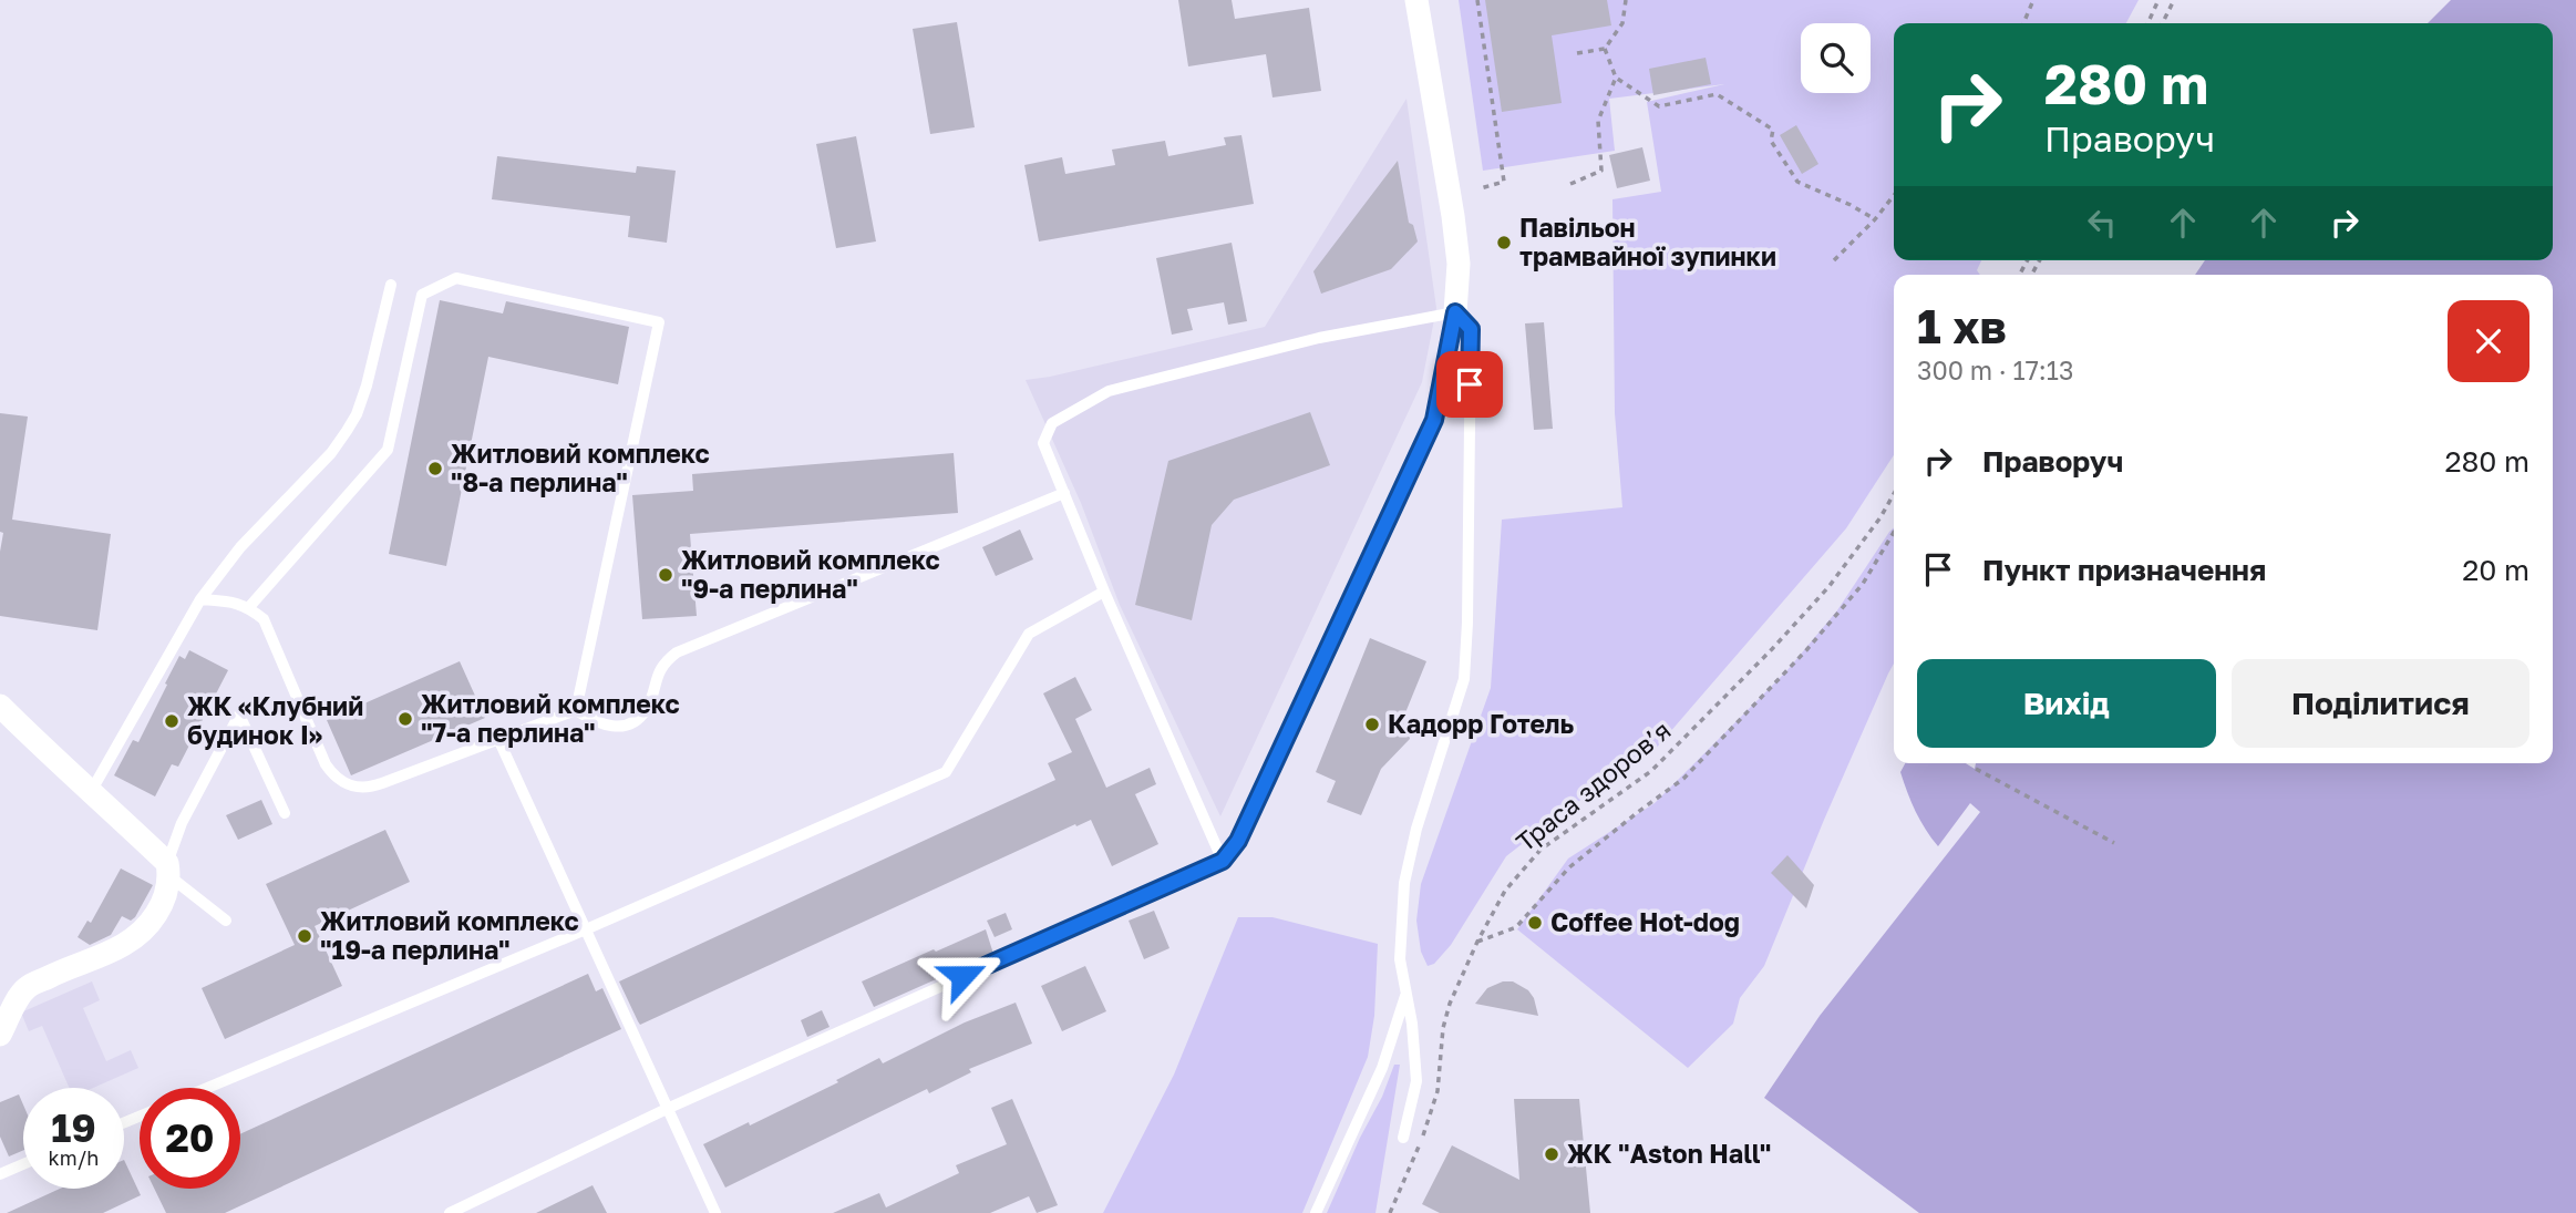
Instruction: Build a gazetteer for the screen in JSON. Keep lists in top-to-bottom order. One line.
{"streets":{"path":["Траса здоров’я"]},"places":["Павільон трамвайної зупинки","Житловий комплекс \"8-а перлина\"","Житловий комплекс \"9-а перлина\"","Житловий комплекс \"7-а перлина\"","ЖК «Клубний будинок I»","Кадорр Готель","Coffee Hot-dog","Житловий комплекс \"19-а перлина\"","ЖК \"Aston Hall\""],"page":{"turn":["280 m","Праворуч"],"heading":["1 хв","300 m · 17:13"],"list":[{"name":"Праворуч","value":"280 m"},{"name":"Пункт призначення","value":"20 m"}],"buttons":["Вихід","Поділитися"],"speed":"19 km/h","limit":"20"}}
